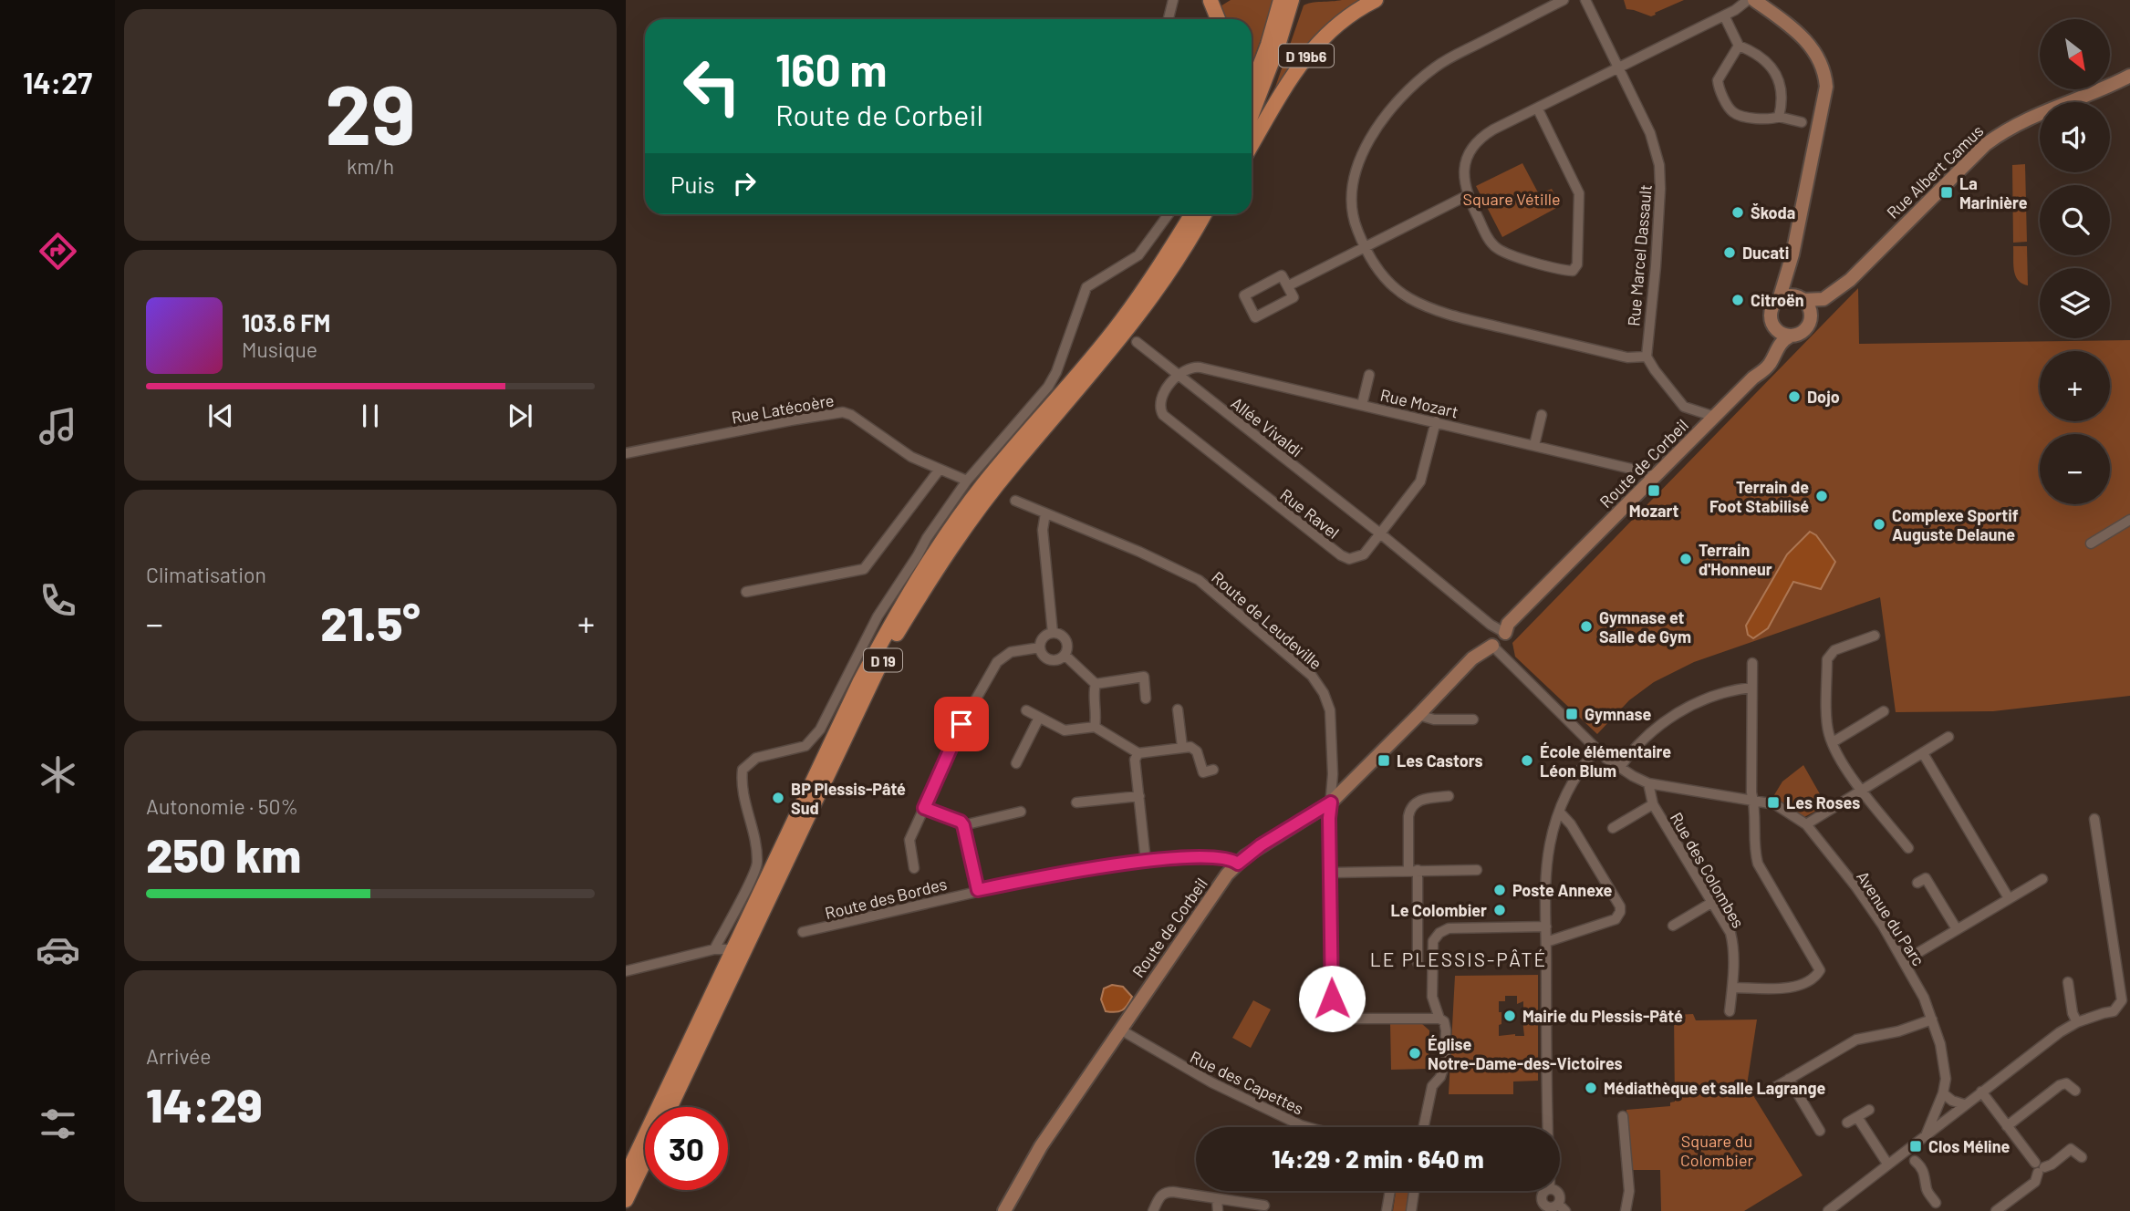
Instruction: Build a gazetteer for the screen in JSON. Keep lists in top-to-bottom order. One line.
{"streets":{"main road":["D 19b6","D 19"],"street":["Rue Albert Camus","Rue Marcel Dassault","Rue Mozart","Rue Latécoère","Allée Vivaldi","Route de Corbeil","Rue Ravel","Route de Leudeville","Rue des Colombes","Route des Bordes","Avenue du Parc","Rue des Capettes"]},"crossings":[["Rue Albert Camus","Route de Corbeil"],["Rue Mozart","Allée Vivaldi"],["Rue Mozart","Route de Corbeil"],["Rue Mozart","Rue Ravel"],["Allée Vivaldi","Rue Ravel"],["Route de Corbeil","Route de Leudeville"],["Route de Corbeil","Route des Bordes"],["Route de Corbeil","Avenue du Parc"],["Route de Corbeil","Rue des Capettes"],["Rue des Colombes","Avenue du Parc"]],"districts":["LE PLESSIS-PÂTÉ"],"parks":["Square Vétille","Square du Colombier"],"places":{"transit":["La Marinière","Mozart","Gymnase","Les Castors","Les Roses","Clos Méline"],"other":["Škoda","Ducati","Citroën","Dojo","Terrain de Foot Stabilisé","Complexe Sportif Auguste Delaune","Terrain d'Honneur","Gymnase et Salle de Gym","École élémentaire Léon Blum","BP Plessis-Pâté Sud","Poste Annexe","Le Colombier","Mairie du Plessis-Pâté","Église Notre-Dame-des-Victoires","Médiathèque et salle Lagrange"]},"north":"bottom right","page":{"tabs":"14:27","tile":[["29","km/h"],"Climatisation",["Autonomie · 50%","250 km"],["Arrivée","14:29"]],"map_buttons":["+","−"],"turn":["160 m","Route de Corbeil"],"then":"Puis","song":["103.6 FM","Musique"],"heat":["−","21.5°","+"],"limit":"30","trip":"14:29 · 2 min · 640 m"}}
